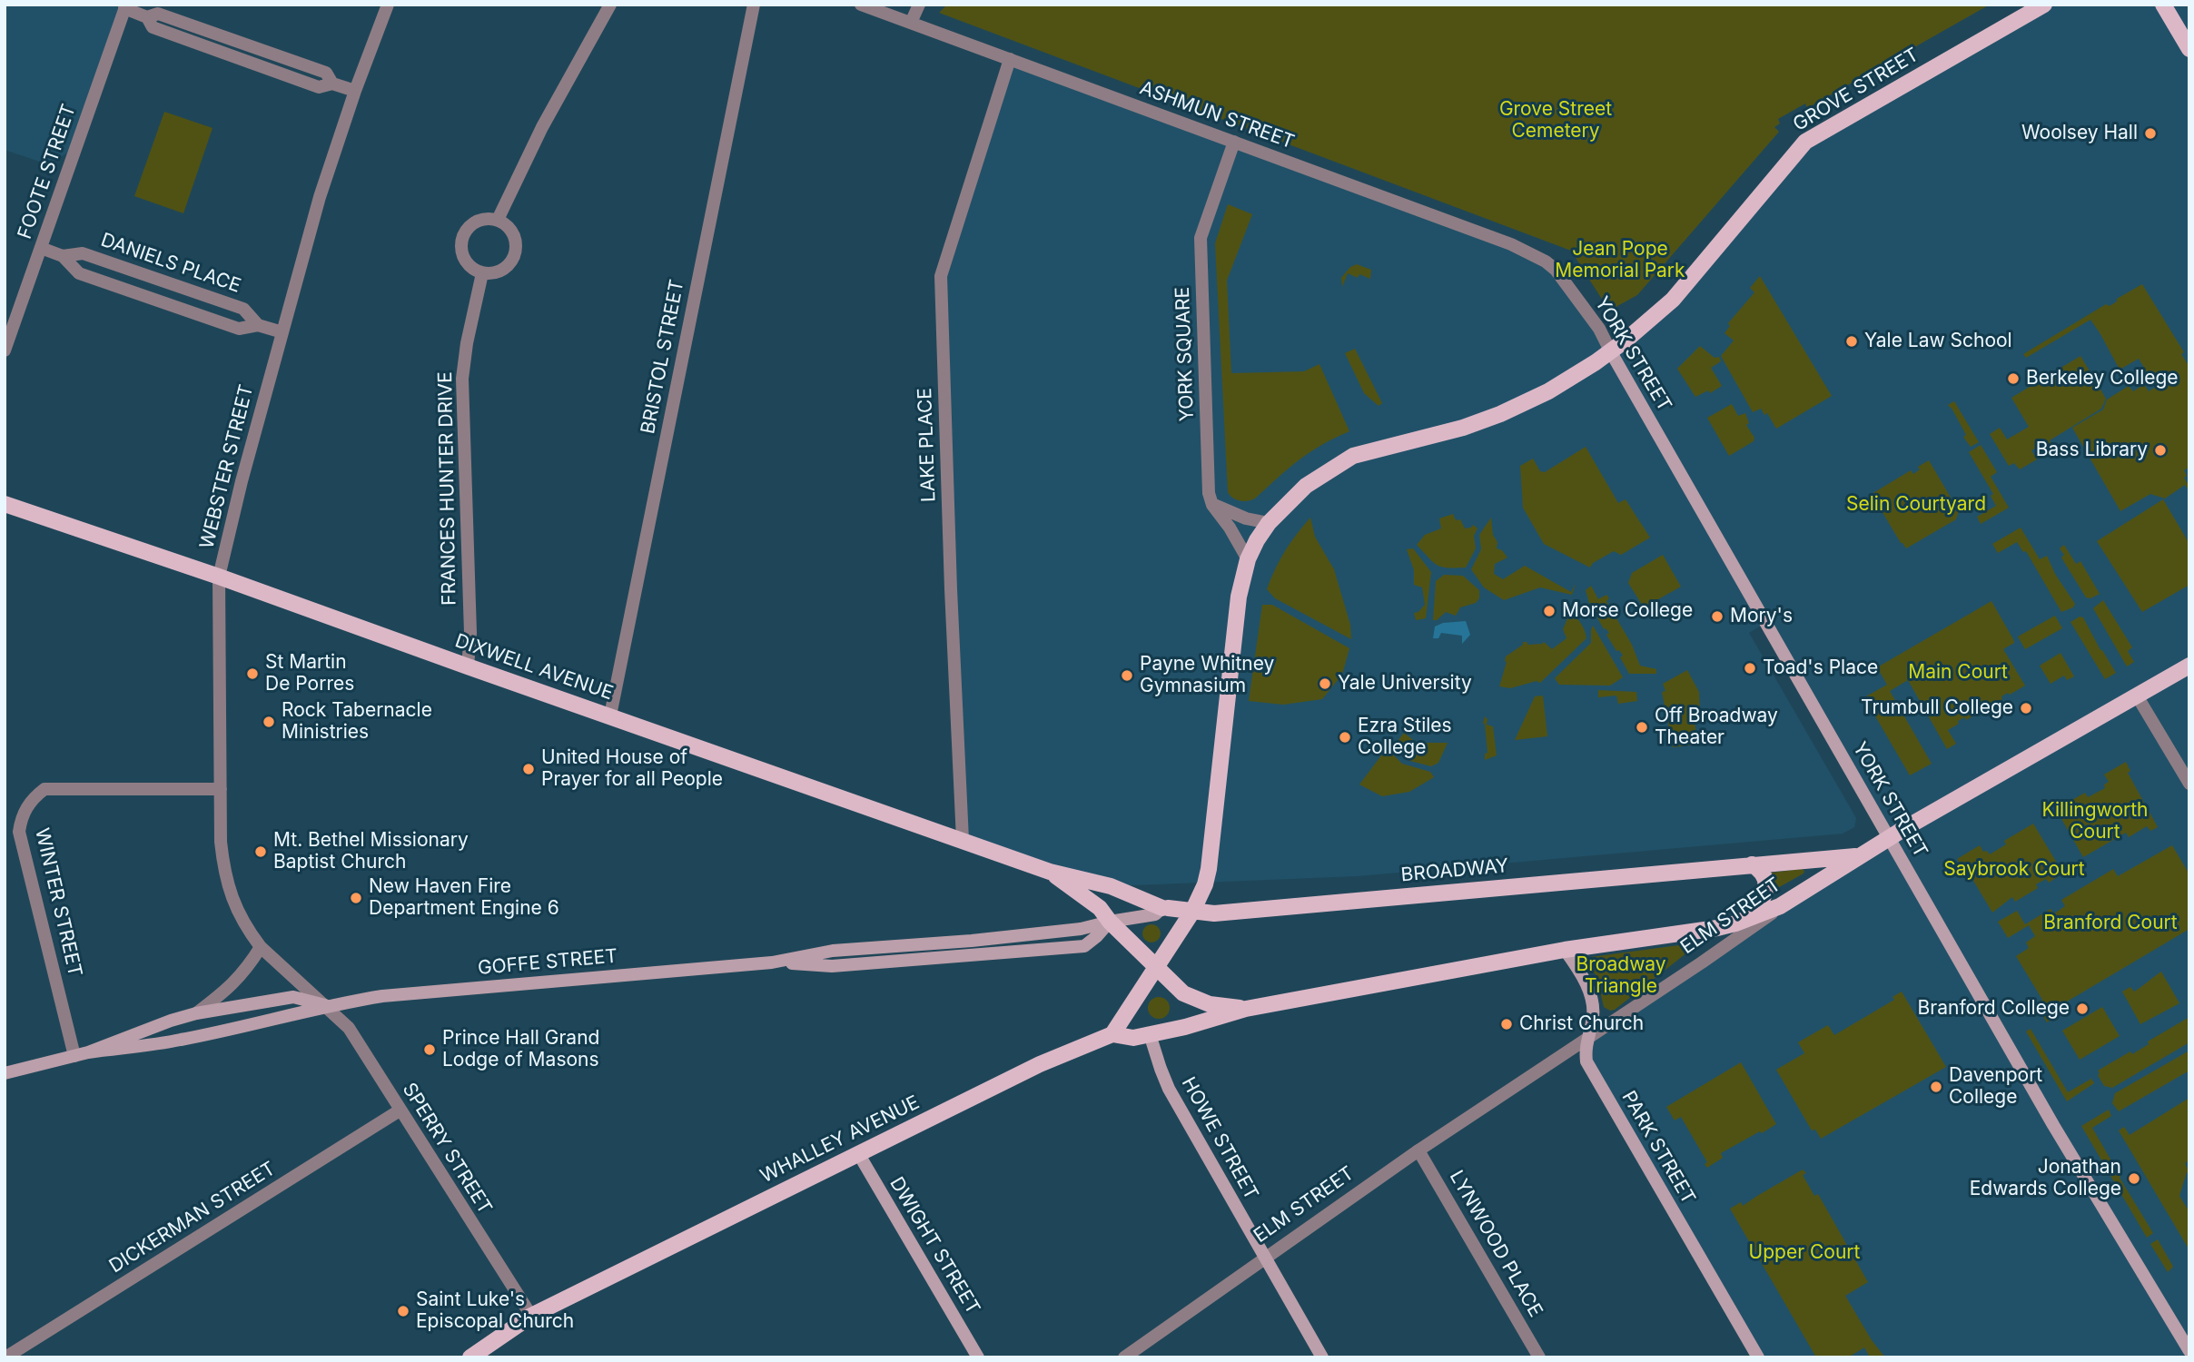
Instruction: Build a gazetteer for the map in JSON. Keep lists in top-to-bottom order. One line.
{"streets":{"main road":["GROVE STREET","YORK STREET","DIXWELL AVENUE","BROADWAY","ELM STREET","GOFFE STREET","HOWE STREET","WHALLEY AVENUE","PARK STREET","DWIGHT STREET"],"street":["ASHMUN STREET","FOOTE STREET","DANIELS PLACE","YORK SQUARE","BRISTOL STREET","LAKE PLACE","WEBSTER STREET","FRANCES HUNTER DRIVE","WINTER STREET","SPERRY STREET","DICKERMAN STREET","LYNWOOD PLACE"]},"crossings":[["GROVE STREET","YORK SQUARE"],["GROVE STREET","YORK STREET"],["GROVE STREET","DIXWELL AVENUE"],["GROVE STREET","BROADWAY"],["GROVE STREET","WHALLEY AVENUE"],["ASHMUN STREET","YORK SQUARE"],["ASHMUN STREET","YORK STREET"],["ASHMUN STREET","LAKE PLACE"],["FOOTE STREET","DANIELS PLACE"],["DANIELS PLACE","WEBSTER STREET"],["YORK STREET","ELM STREET"],["BRISTOL STREET","DIXWELL AVENUE"],["LAKE PLACE","DIXWELL AVENUE"],["WEBSTER STREET","DIXWELL AVENUE"],["WEBSTER STREET","WINTER STREET"],["WEBSTER STREET","GOFFE STREET"],["WEBSTER STREET","SPERRY STREET"],["FRANCES HUNTER DRIVE","DIXWELL AVENUE"],["DIXWELL AVENUE","BROADWAY"],["DIXWELL AVENUE","GOFFE STREET"],["DIXWELL AVENUE","WHALLEY AVENUE"],["BROADWAY","ELM STREET"],["BROADWAY","GOFFE STREET"],["WINTER STREET","GOFFE STREET"],["ELM STREET","HOWE STREET"],["ELM STREET","PARK STREET"],["ELM STREET","LYNWOOD PLACE"],["GOFFE STREET","SPERRY STREET"],["HOWE STREET","WHALLEY AVENUE"],["WHALLEY AVENUE","SPERRY STREET"],["WHALLEY AVENUE","DWIGHT STREET"],["SPERRY STREET","DICKERMAN STREET"]],"parks":["Grove Street Cemetery","Jean Pope Memorial Park","Selin Courtyard","Main Court","Killingworth Court","Saybrook Court","Branford Court","Broadway Triangle","Upper Court"],"places":["Woolsey Hall","Yale Law School","Berkeley College","Bass Library","Morse College","Mory's","Toad's Place","St Martin De Porres","Payne Whitney Gymnasium","Yale University","Trumbull College","Rock Tabernacle Ministries","Off Broadway Theater","Ezra Stiles College","United House of Prayer for all People","Mt. Bethel Missionary Baptist Church","New Haven Fire Department Engine 6","Branford College","Christ Church","Prince Hall Grand Lodge of Masons","Davenport College","Jonathan Edwards College","Saint Luke's Episcopal Church"]}
